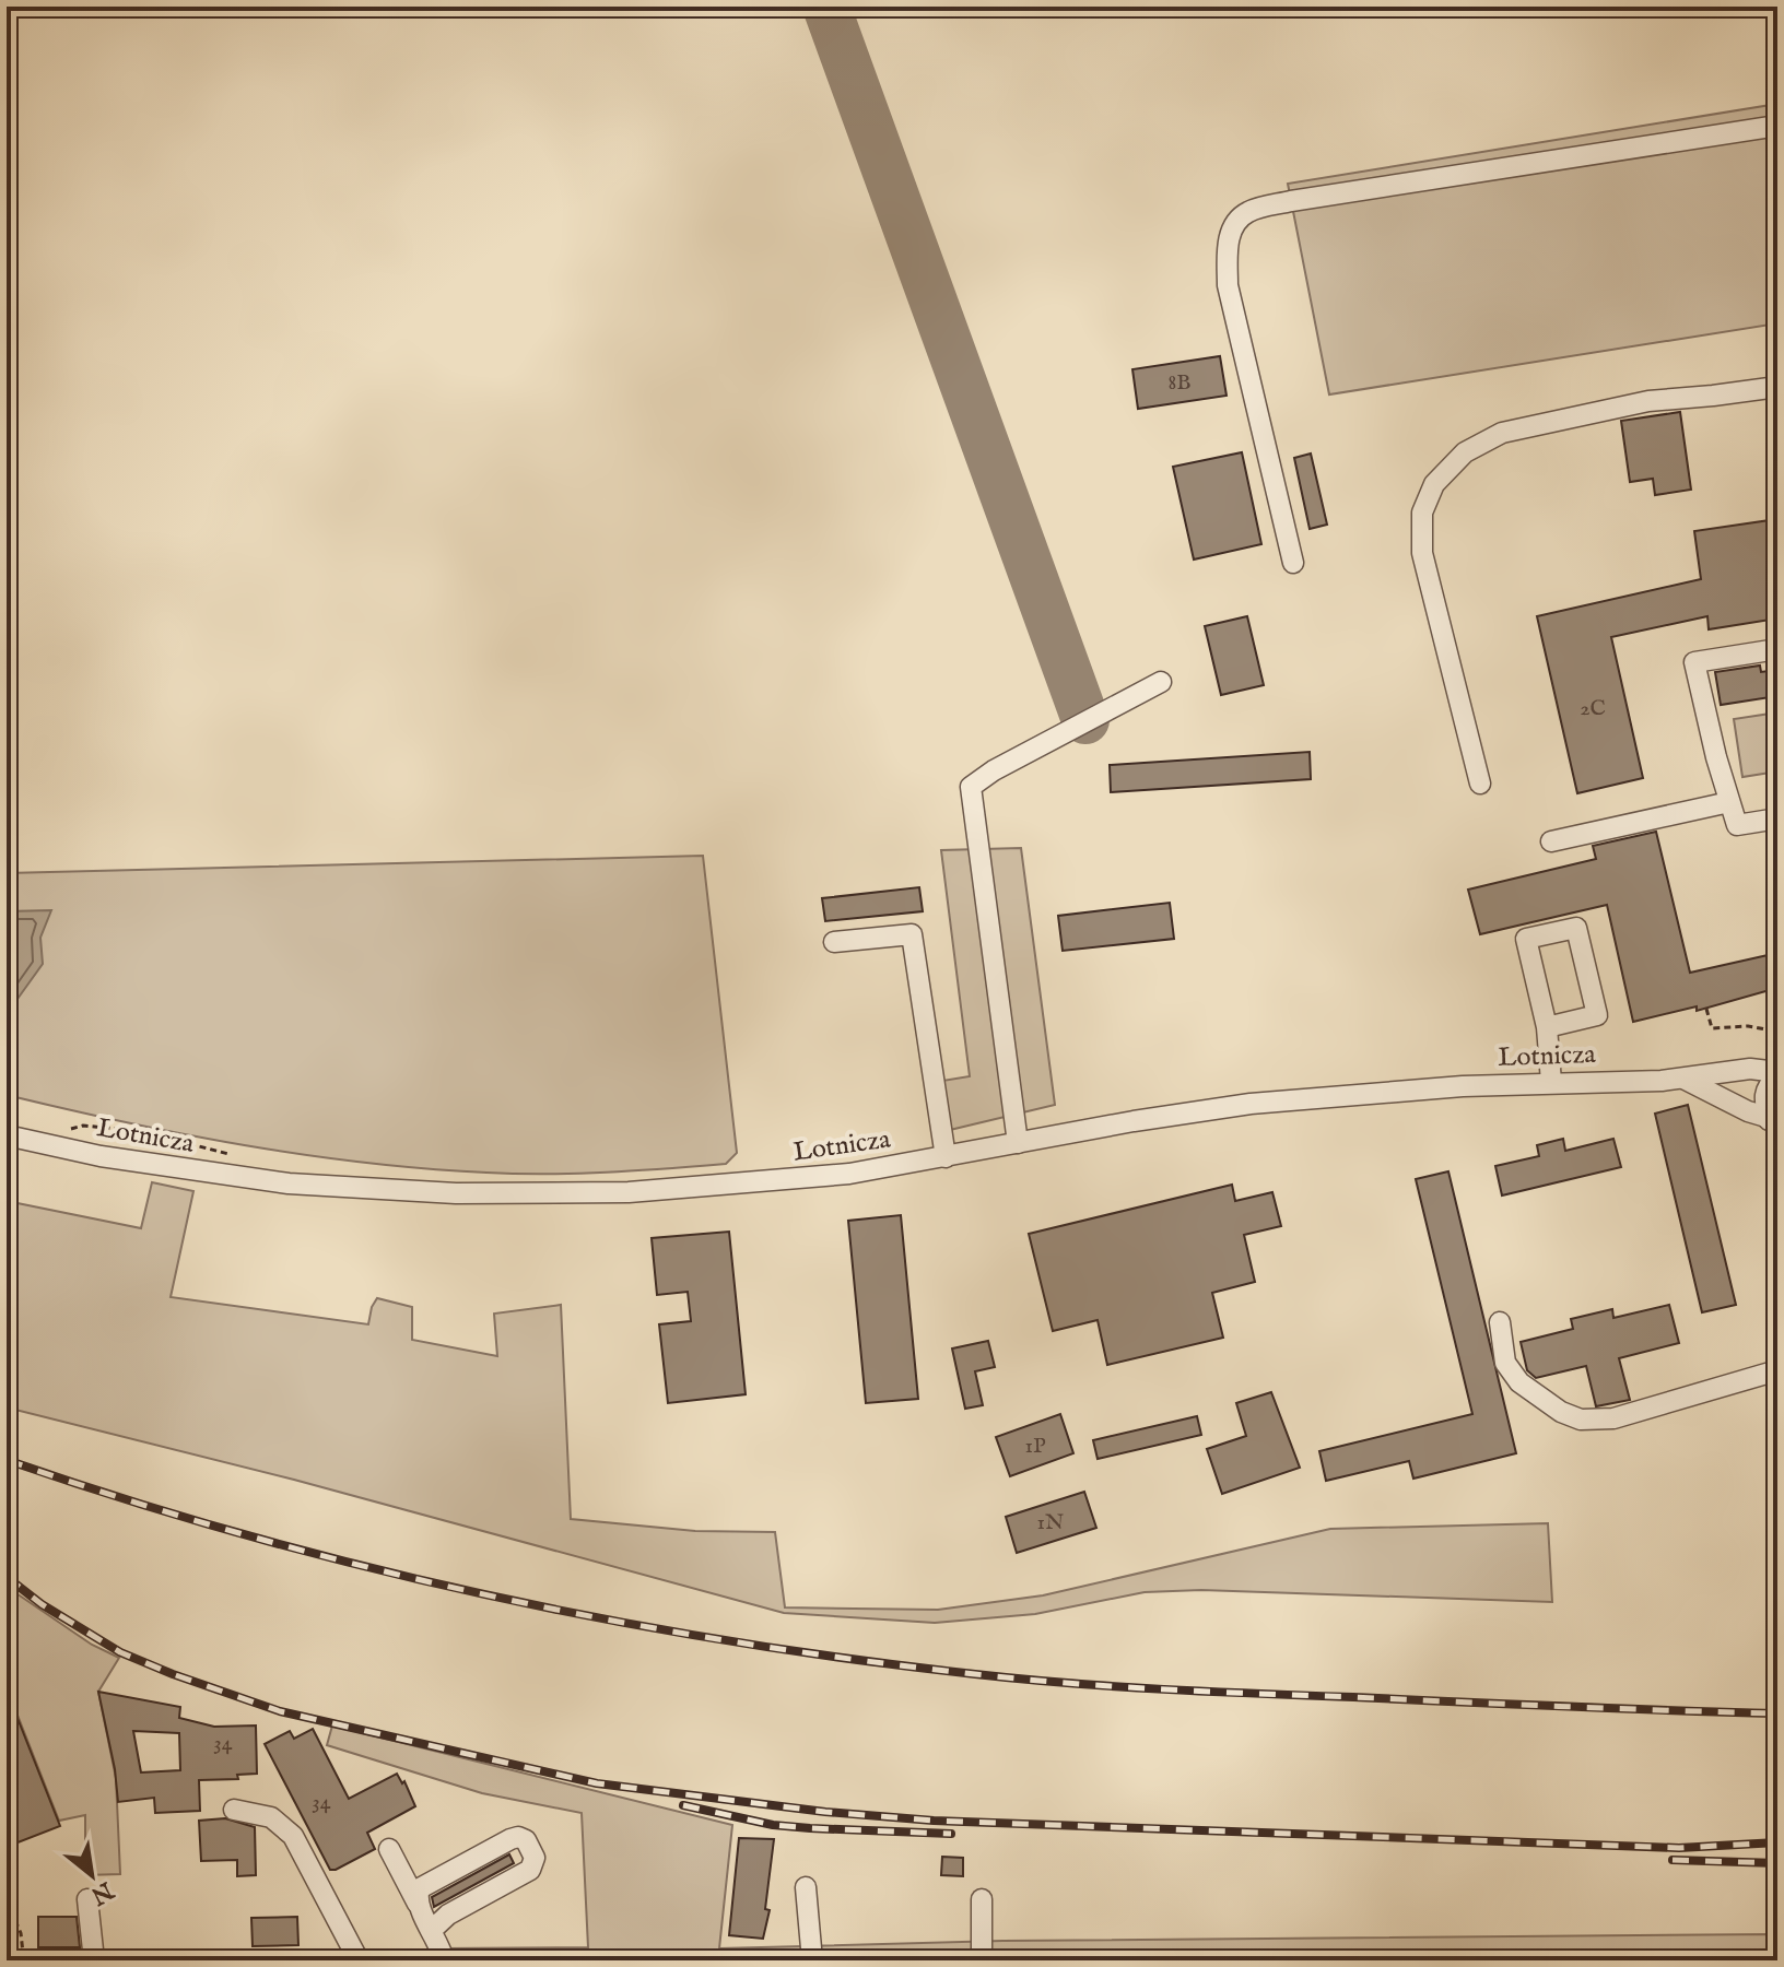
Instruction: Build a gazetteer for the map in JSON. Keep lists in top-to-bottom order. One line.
{"streets":{"street":["Lotnicza"]},"house_numbers":["8B","2C","1P","1N","34","34"],"north":"bottom right"}
